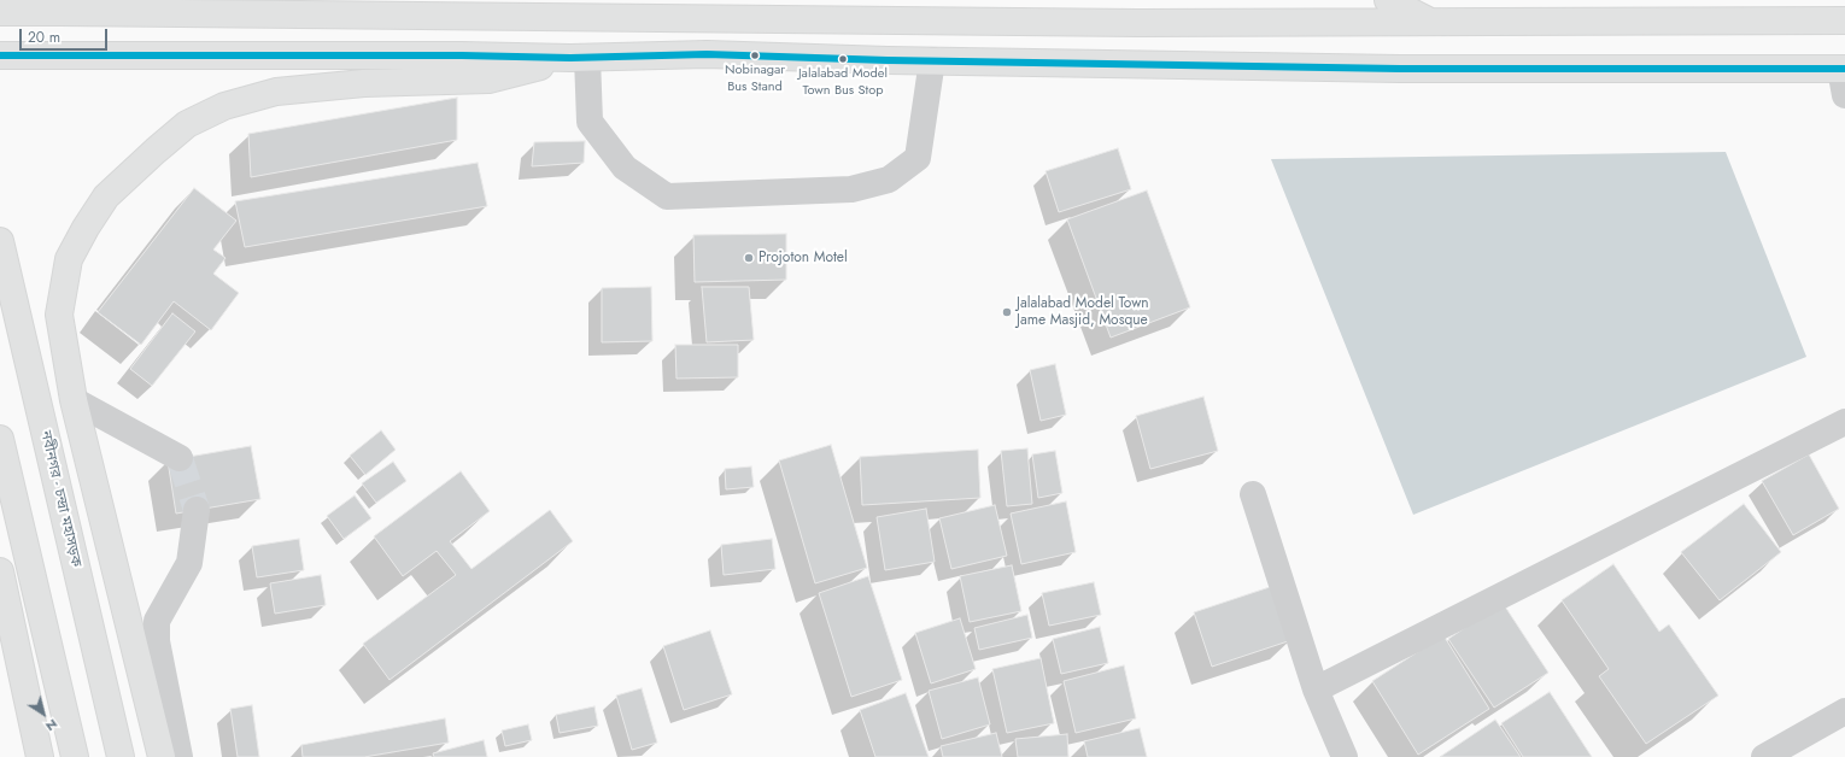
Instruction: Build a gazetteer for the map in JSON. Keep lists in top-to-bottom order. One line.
{"streets":{"highway":["নবীনগর - চন্দ্রা মহাসড়ক"]},"places":["Nobinagar Bus Stand","Jalalabad Model Town Bus Stop","Projoton Motel","Jalalabad Model Town Jame Masjid, Mosque"],"scale_bar":"20 m","north":"bottom right"}
